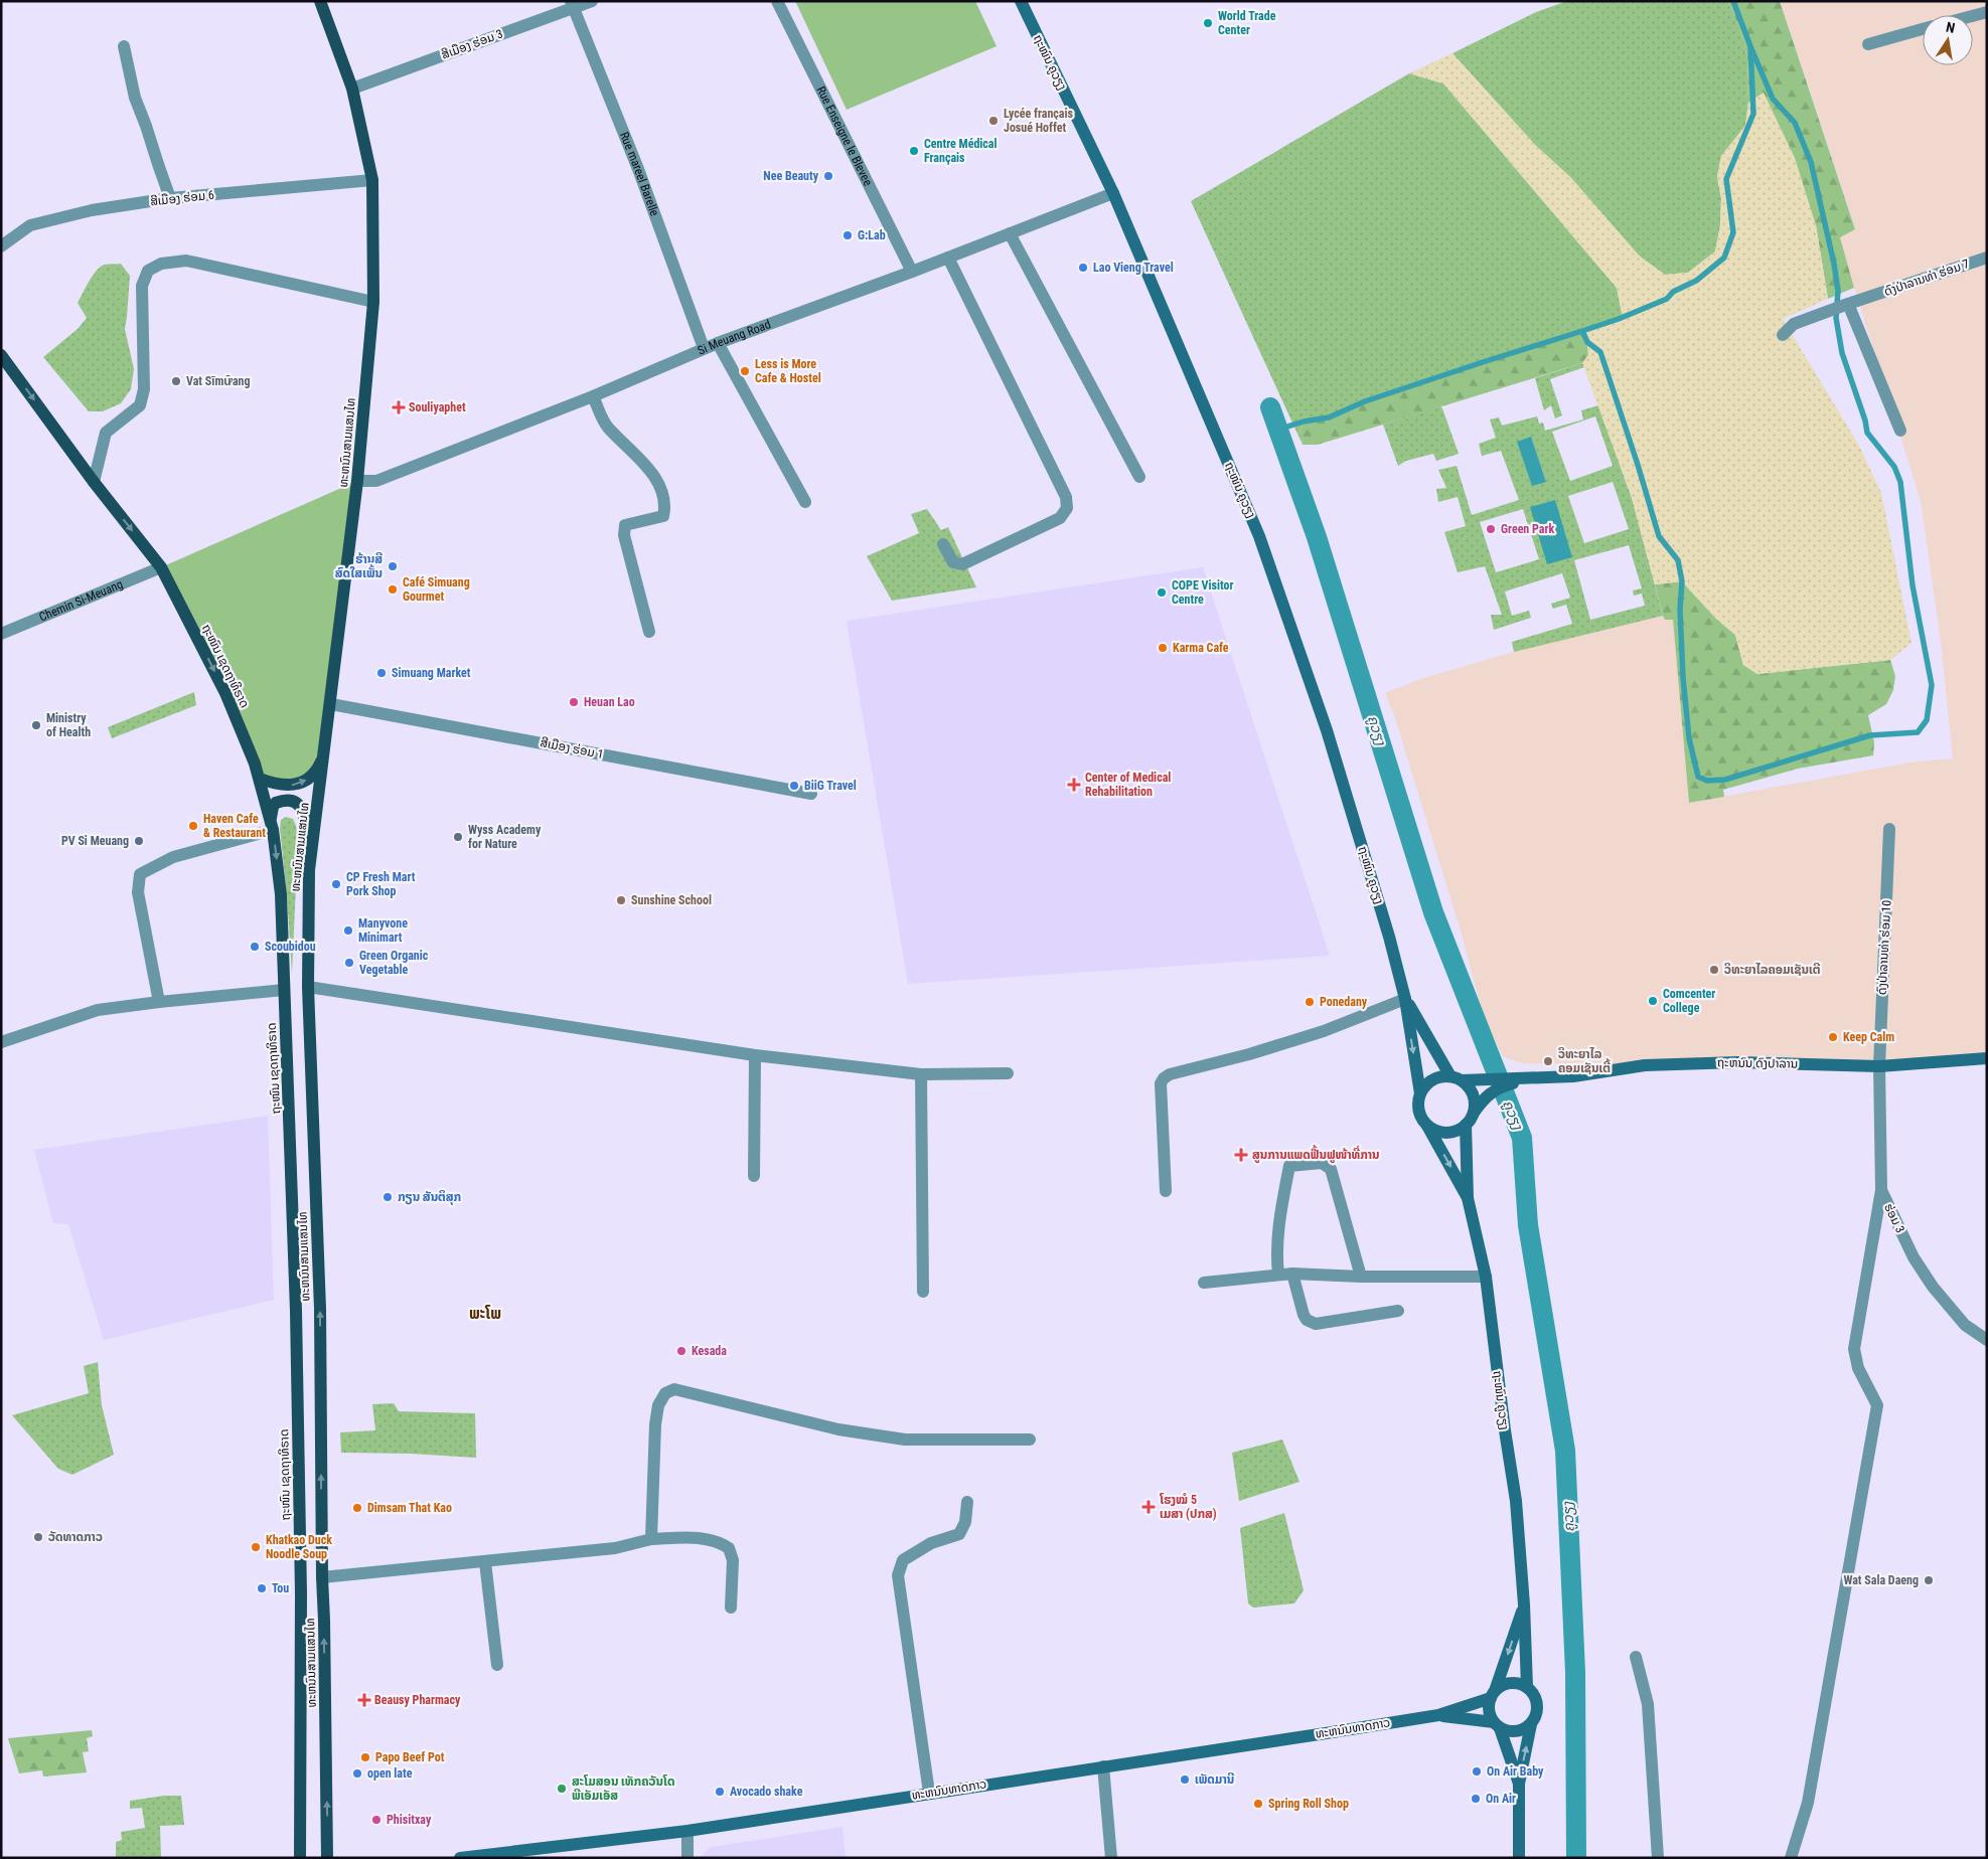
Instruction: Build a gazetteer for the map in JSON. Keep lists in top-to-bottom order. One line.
{"streets":{"main road":["ທະຫນົນສາມແສນໄທ","ຖະໜົນ ເຊດຖາທິຣາດ"],"street":["ສີເມືອງ ຮ່ອມ 3","ຖະໜົນ ຄູວຽງ","Rue Enseigne le Blevee","Rue mareel Barelle","ສີເມືອງ ຮ່ອມ 6","ດົງປ່າລານທ່າ ຮ່ອມ 7","Si Meuang Road","Chemin Si-Meuang","ສີເມືອງ ຮ່ອມ 1","ດົງປ່າລານທ່າ ຮ່ອມ 10","ຖະຫນົນ ດົງປາລານ","ຮ່ອມ 3","ທະຫນົນທາດກາວ"]},"crossings":[["ສີເມືອງ ຮ່ອມ 3","Rue mareel Barelle"],["ສີເມືອງ ຮ່ອມ 3","ທະຫນົນສາມແສນໄທ"],["ຖະໜົນ ຄູວຽງ","Si Meuang Road"],["Rue Enseigne le Blevee","Si Meuang Road"],["Rue mareel Barelle","Si Meuang Road"],["ສີເມືອງ ຮ່ອມ 6","ທະຫນົນສາມແສນໄທ"],["Si Meuang Road","ທະຫນົນສາມແສນໄທ"],["ທະຫນົນສາມແສນໄທ","ສີເມືອງ ຮ່ອມ 1"],["Chemin Si-Meuang","ຖະໜົນ ເຊດຖາທິຣາດ"],["ດົງປ່າລານທ່າ ຮ່ອມ 10","ຖະຫນົນ ດົງປາລານ"],["ດົງປ່າລານທ່າ ຮ່ອມ 10","ຮ່ອມ 3"],["ຖະຫນົນ ດົງປາລານ","ຮ່ອມ 3"]],"one_way":["ທະຫນົນສາມແສນໄທ","ຖະໜົນ ເຊດຖາທິຣາດ"],"districts":["ພະໂພ"],"water":["ຄູວຽງ"],"places":{"other":["World Trade Center","Lycée français Josué Hoffet","Centre Médical Français","Nee Beauty","G:Lab","Lao Vieng Travel","Less is More Cafe & Hostel","Vat Sīmư̄ang","Green Park","ຮ້ານສີ ສົດໃສເພັ້ນ","Café Simuang Gourmet","COPE Visitor Centre","Karma Cafe","Simuang Market","Heuan Lao","Ministry of Health","BiiG Travel","Haven Cafe & Restaurant","Wyss Academy for Nature","PV Si Meuang","CP Fresh Mart Pork Shop","Sunshine School","Manyvone Minimart","Scoubidou","Green Organic Vegetable","ວິທະຍາໄລຄອມເຊັນເຕີ","Comcenter College","Ponedany","Keep Calm","ວິທະຍາໄລ ຄອມເຊັນເຕີ້","ກຽນ ສັນຕິສຸກ","Kesada","Dimsam That Kao","ວັດທາດກາວ","Khatkao Duck Noodle Soup","Wat Sala Daeng","Tou","Papo Beef Pot","On Air Baby","open late","ເພັດມານີ","ສະໂມສອນ ເທັກຄວັນໂດ ພີເອັມເອັສ","Avocado shake","On Air","Spring Roll Shop","Phisitxay"],"health":["Souliyaphet","Center of Medical Rehabilitation","ສູນການແພດຟື້ນຟູໜ້າທີ່ການ","ໂຮງໝໍ 5 ເມສາ (ປກສ)","Beausy Pharmacy"]},"north":"top"}
